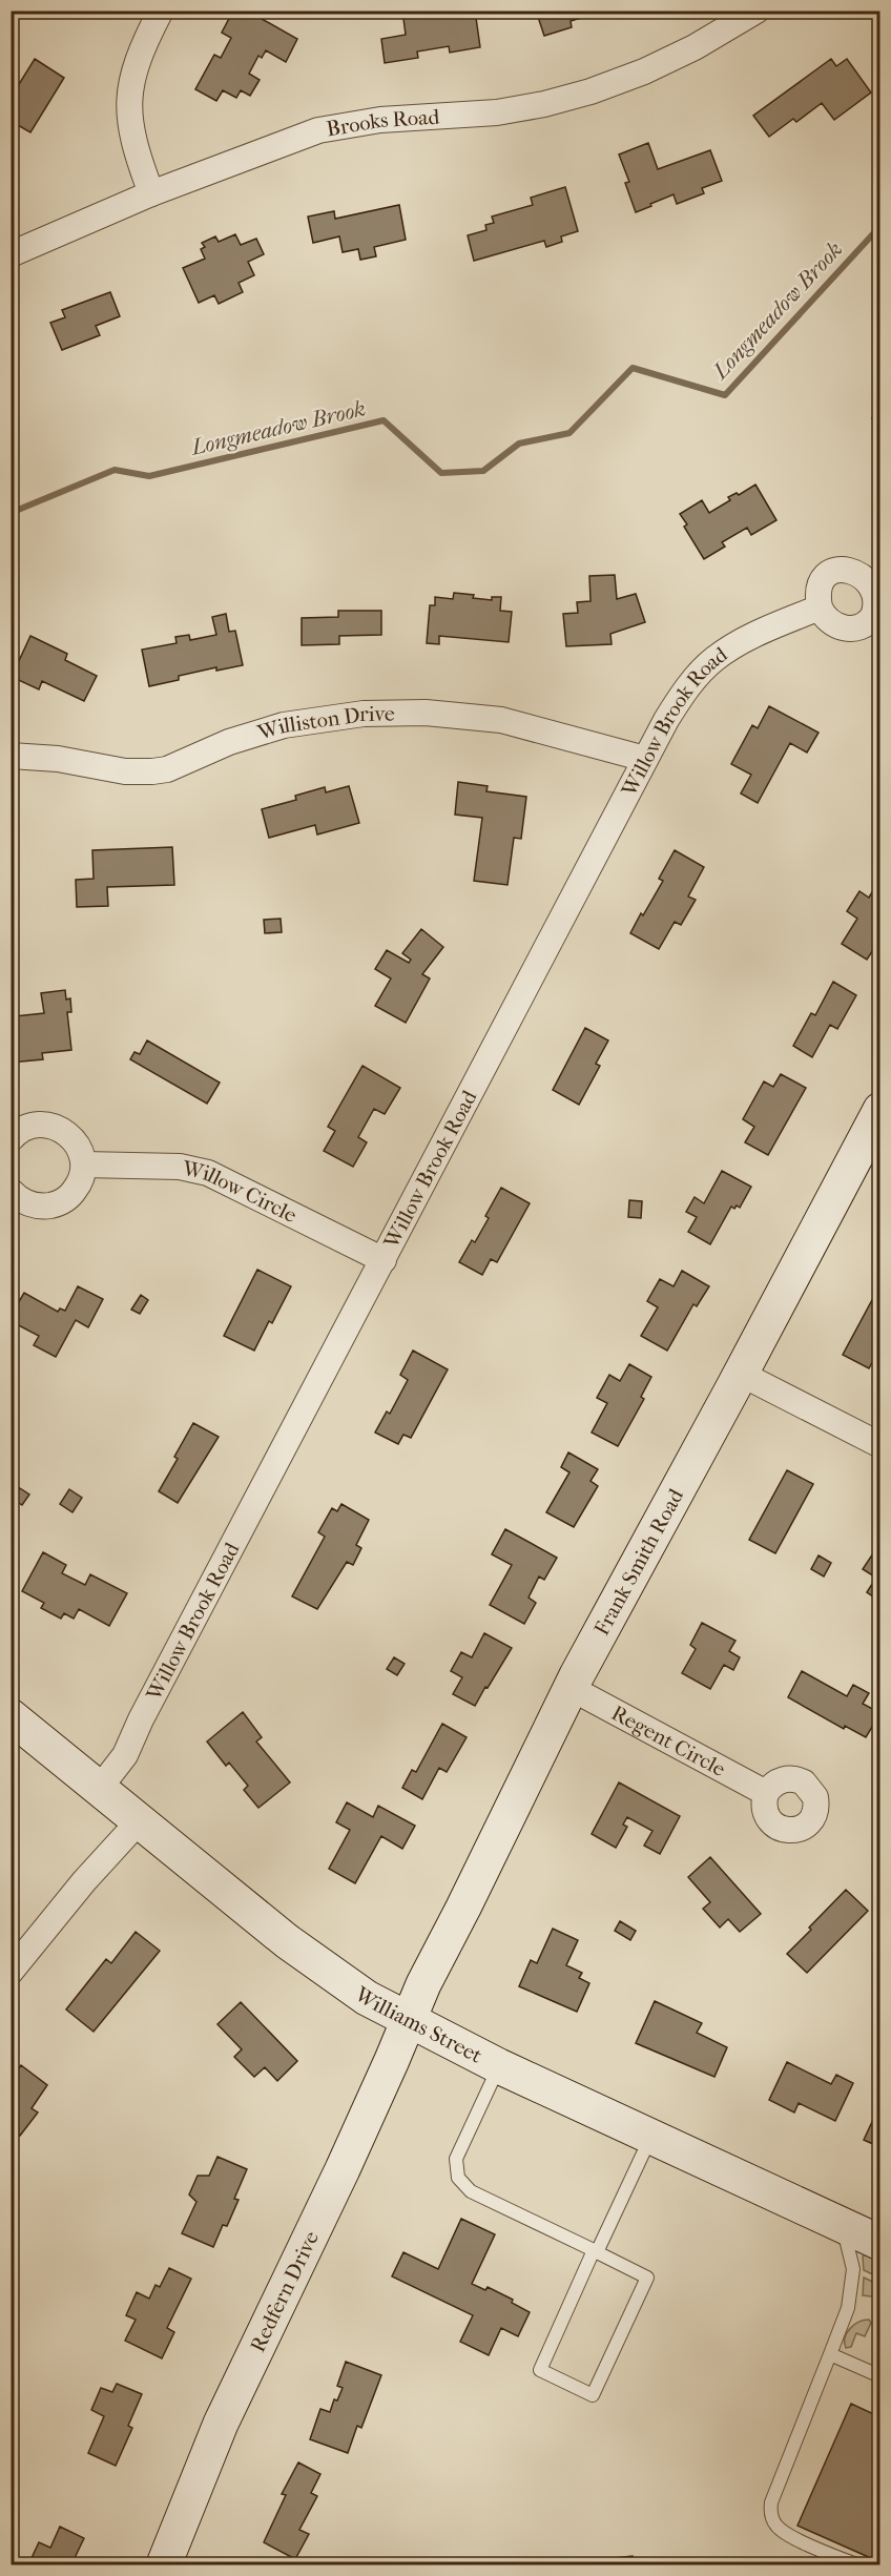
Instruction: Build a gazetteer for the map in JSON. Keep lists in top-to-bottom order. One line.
{"streets":{"street":["Brooks Road","Williston Drive","Willow Brook Road","Willow Circle","Frank Smith Road","Regent Circle","Williams Street","Redfern Drive"]},"crossings":[["Williston Drive","Willow Brook Road"],["Willow Brook Road","Willow Circle"],["Willow Brook Road","Williams Street"],["Frank Smith Road","Regent Circle"],["Frank Smith Road","Williams Street"],["Frank Smith Road","Redfern Drive"],["Williams Street","Redfern Drive"]],"water":["Longmeadow Brook"]}
